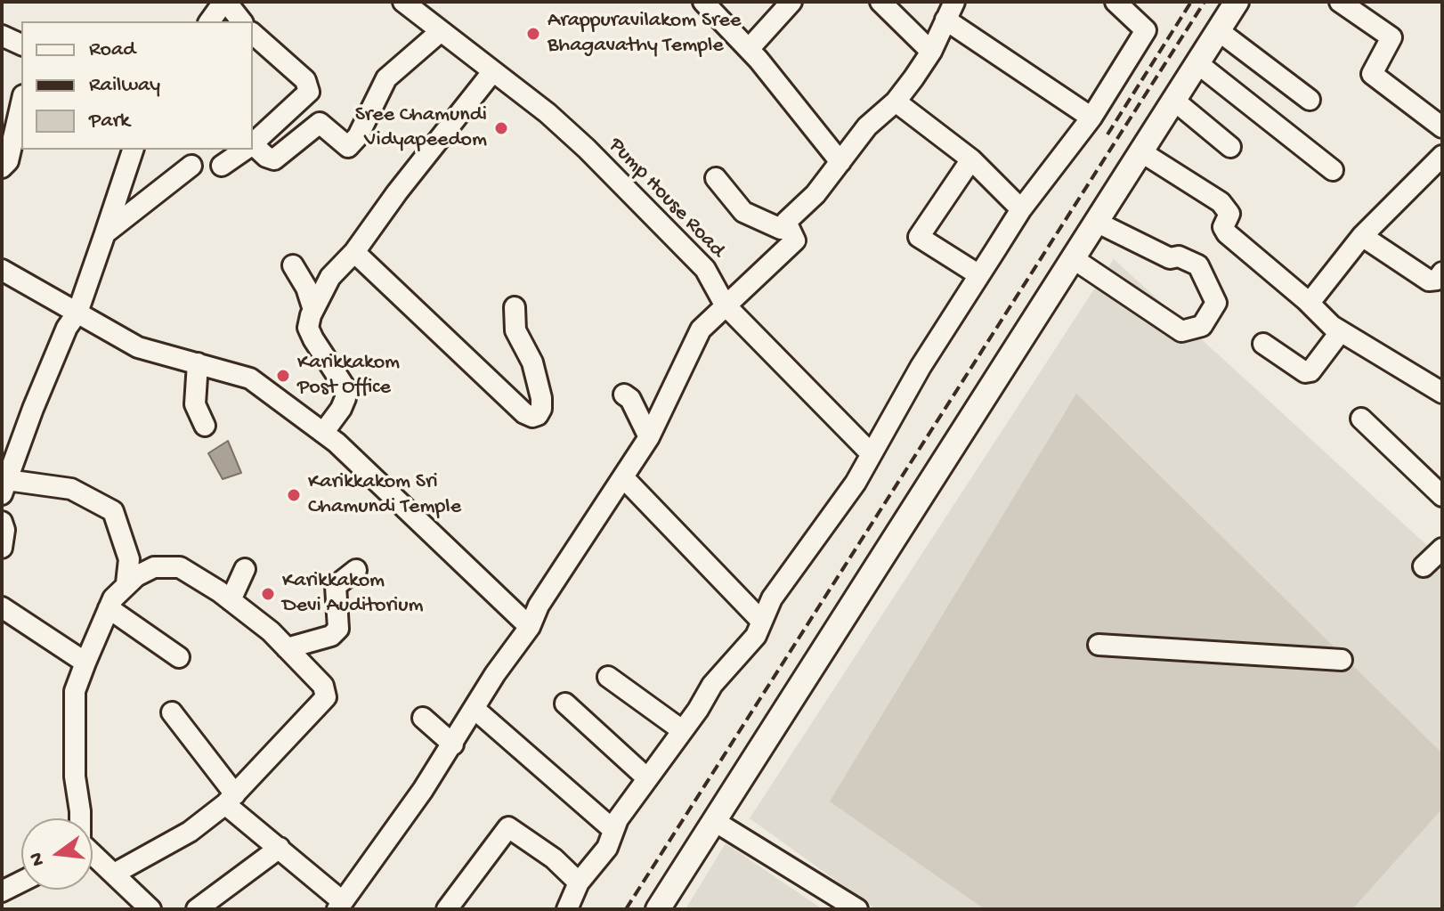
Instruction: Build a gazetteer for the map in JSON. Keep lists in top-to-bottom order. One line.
{"streets":{"street":["Pump House Road"]},"places":["Arappuravilakom Sree Bhagavathy Temple","Sree Chamundi Vidyapeedom","Karikkakom Post Office","Karikkakom Sri Chamundi Temple","Karikkakom Devi Auditorium"],"legend":["Road","Railway","Park"],"north":"left"}
